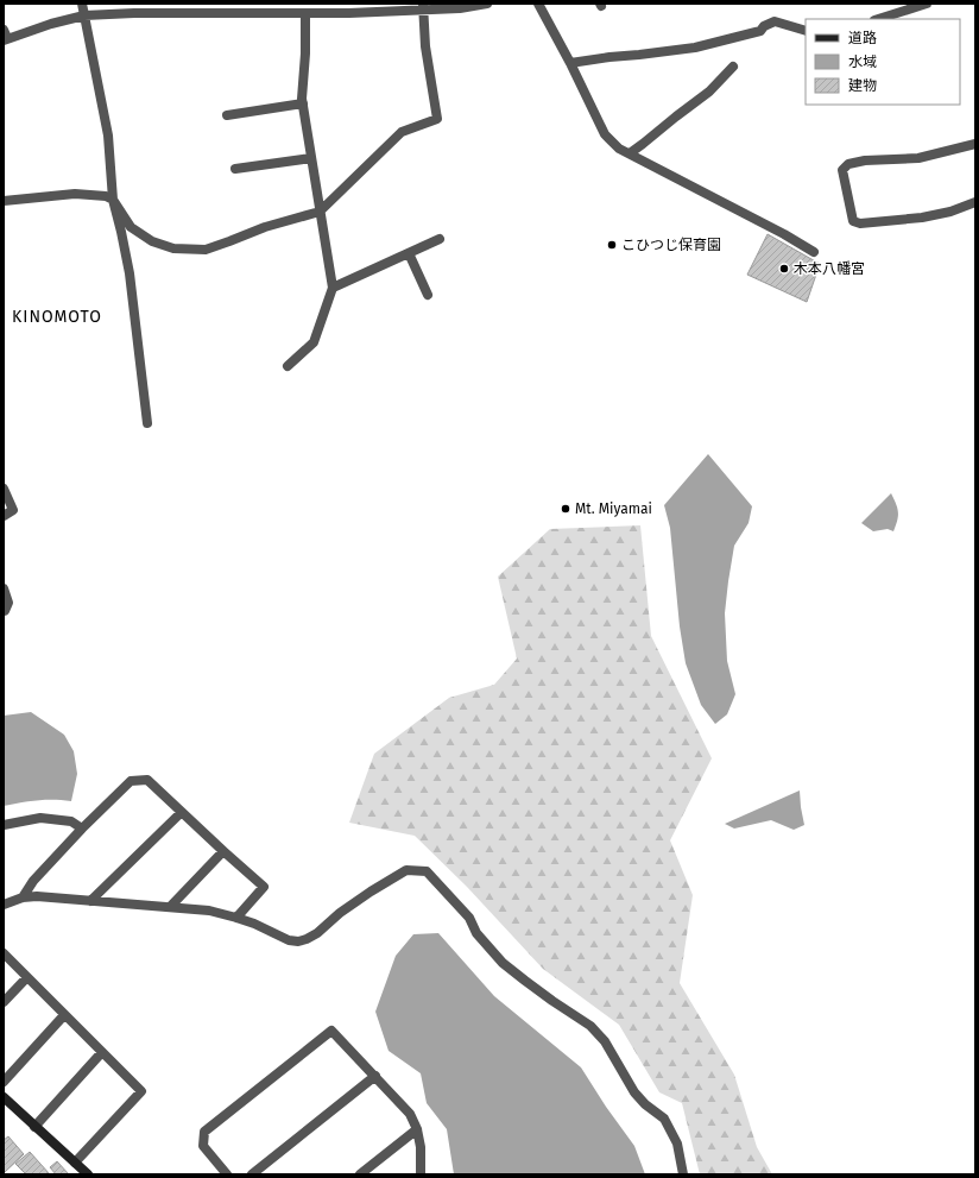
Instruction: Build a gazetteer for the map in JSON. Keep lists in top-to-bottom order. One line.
{"districts":["KINOMOTO"],"places":["こひつじ保育園","木本八幡宮","Mt. Miyamai"],"legend":["道路","水域","建物"]}
